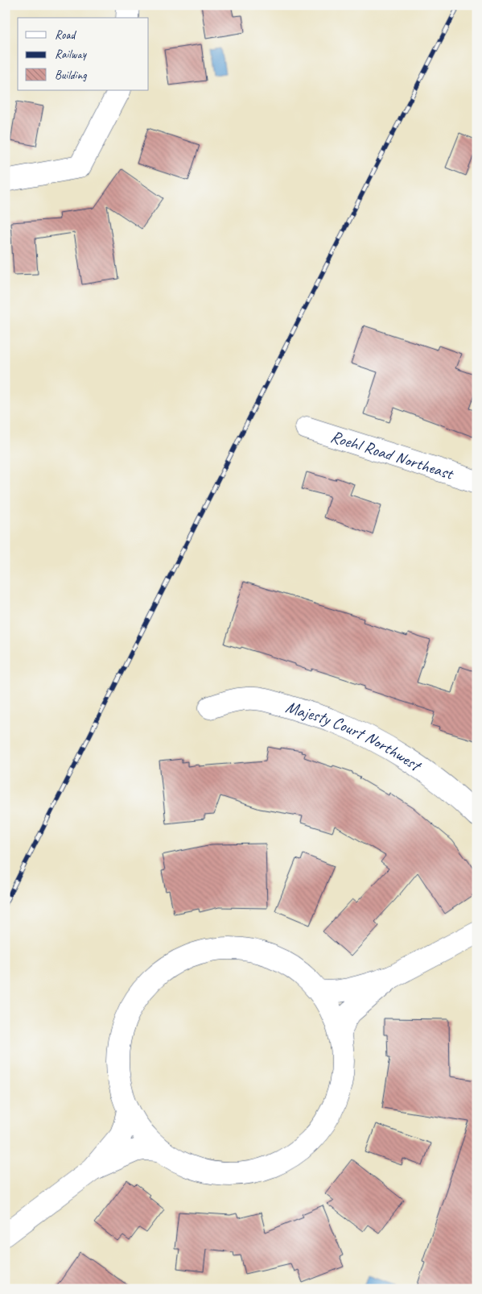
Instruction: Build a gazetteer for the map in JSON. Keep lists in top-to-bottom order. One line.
{"streets":{"street":["Roehl Road Northeast","Majesty Court Northwest"]},"legend":["Road","Railway","Building"]}
